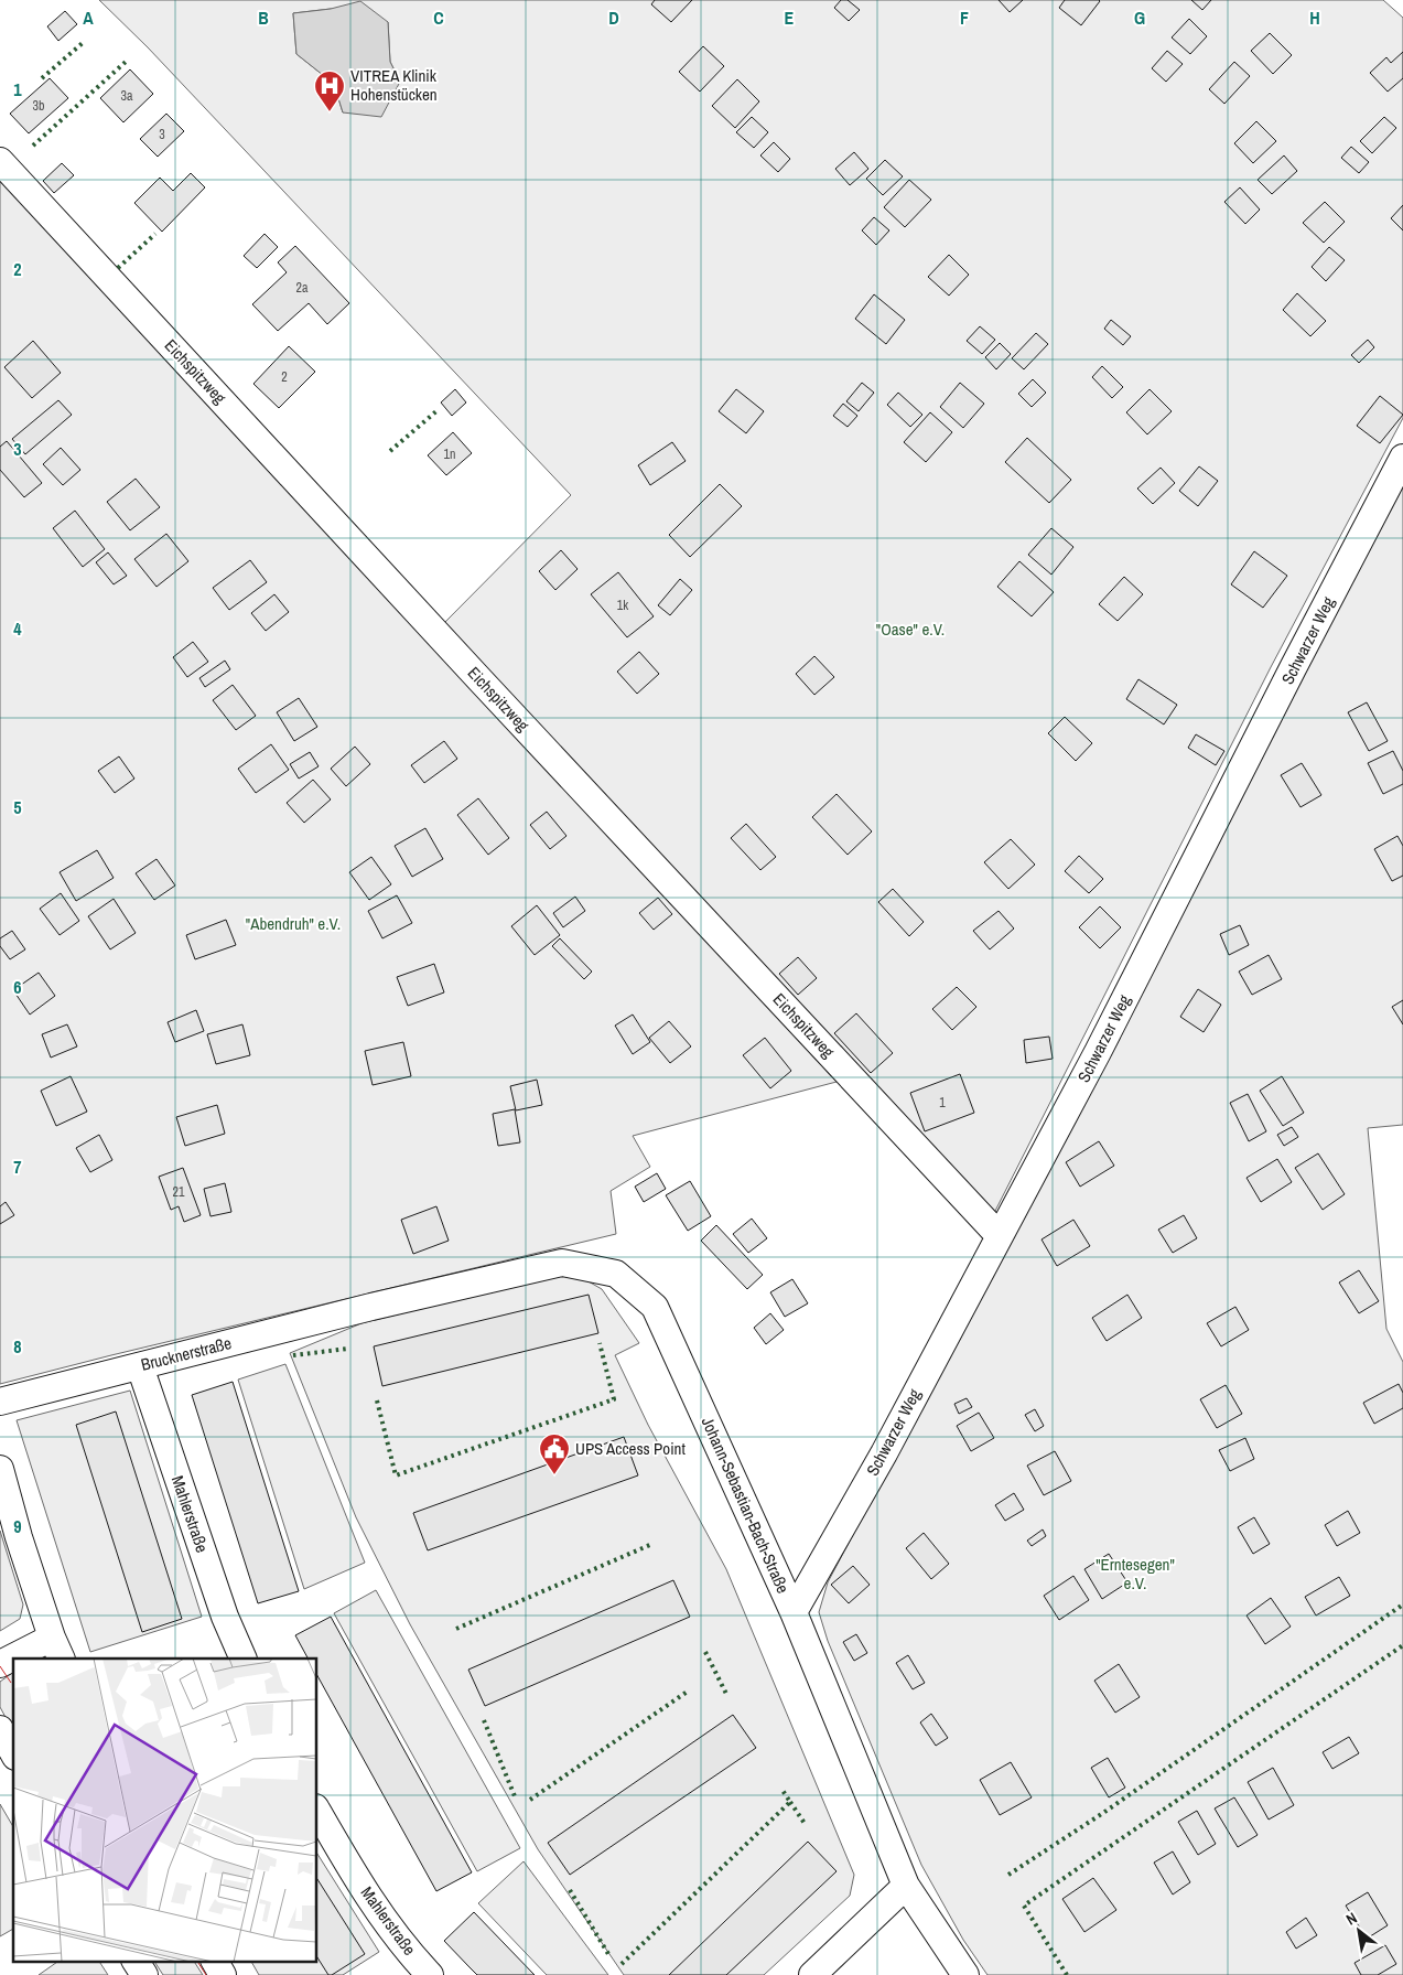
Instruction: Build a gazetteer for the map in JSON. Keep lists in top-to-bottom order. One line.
{"streets":{"street":["Eichspitzweg","Schwarzer Weg","Brucknerstraße","Johann-Sebastian-Bach-Straße","Mahlerstraße"]},"crossings":[["Eichspitzweg","Schwarzer Weg"],["Schwarzer Weg","Johann-Sebastian-Bach-Straße"],["Brucknerstraße","Johann-Sebastian-Bach-Straße"],["Brucknerstraße","Mahlerstraße"]],"parks":["\"Oase\" e.V.","\"Abendruh\" e.V.","\"Erntesegen\" e.V."],"places":{"hospital":["VITREA Klinik Hohenstücken"],"public building":["UPS Access Point"]},"house_numbers":["3a","3b","3","2a","2","1n","1k","1","21"],"north":"top left","grid":{"columns":["A","B","C","D","E","F","G","H"],"rows":["1","2","3","4","5","6","7","8","9"]}}
